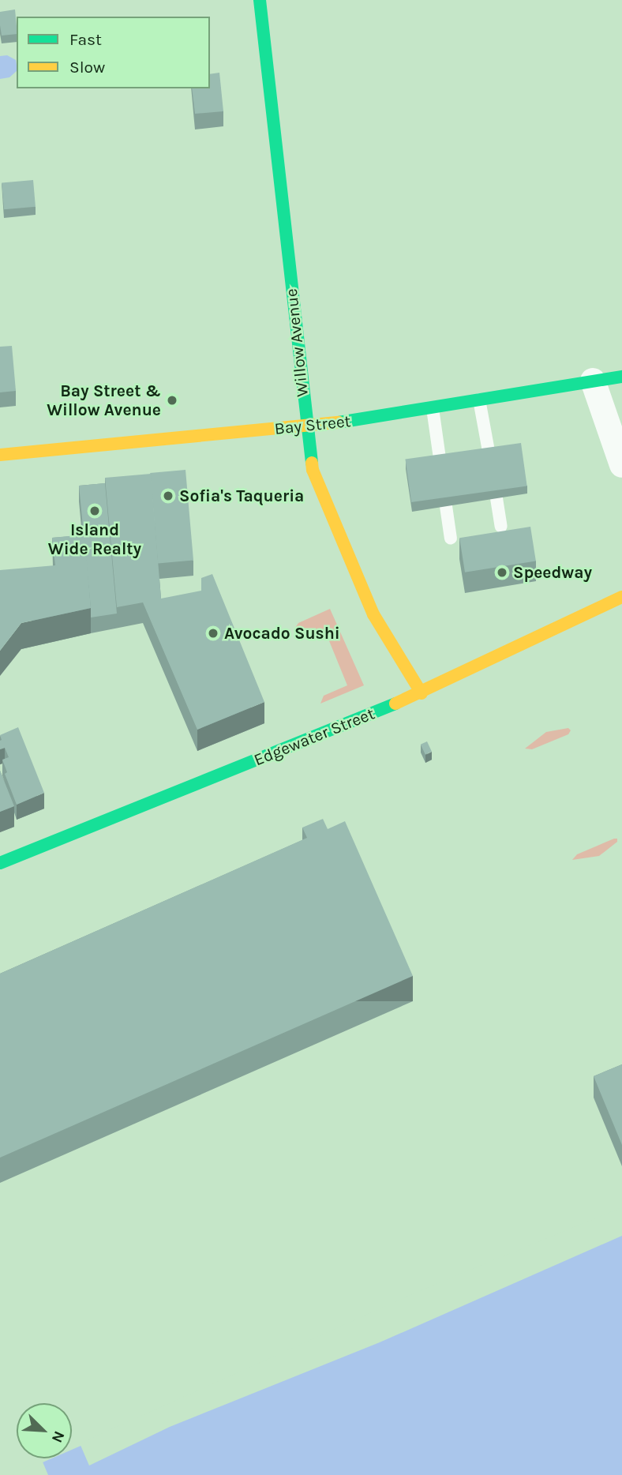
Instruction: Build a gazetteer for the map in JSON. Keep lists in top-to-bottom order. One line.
{"streets":{"street":["Willow Avenue","Bay Street","Edgewater Street"]},"crossings":[["Willow Avenue","Bay Street"],["Willow Avenue","Edgewater Street"]],"places":["Bay Street & Willow Avenue","Sofia's Taqueria","Island Wide Realty","Speedway","Avocado Sushi"],"legend":["Fast","Slow"],"north":"bottom right"}
